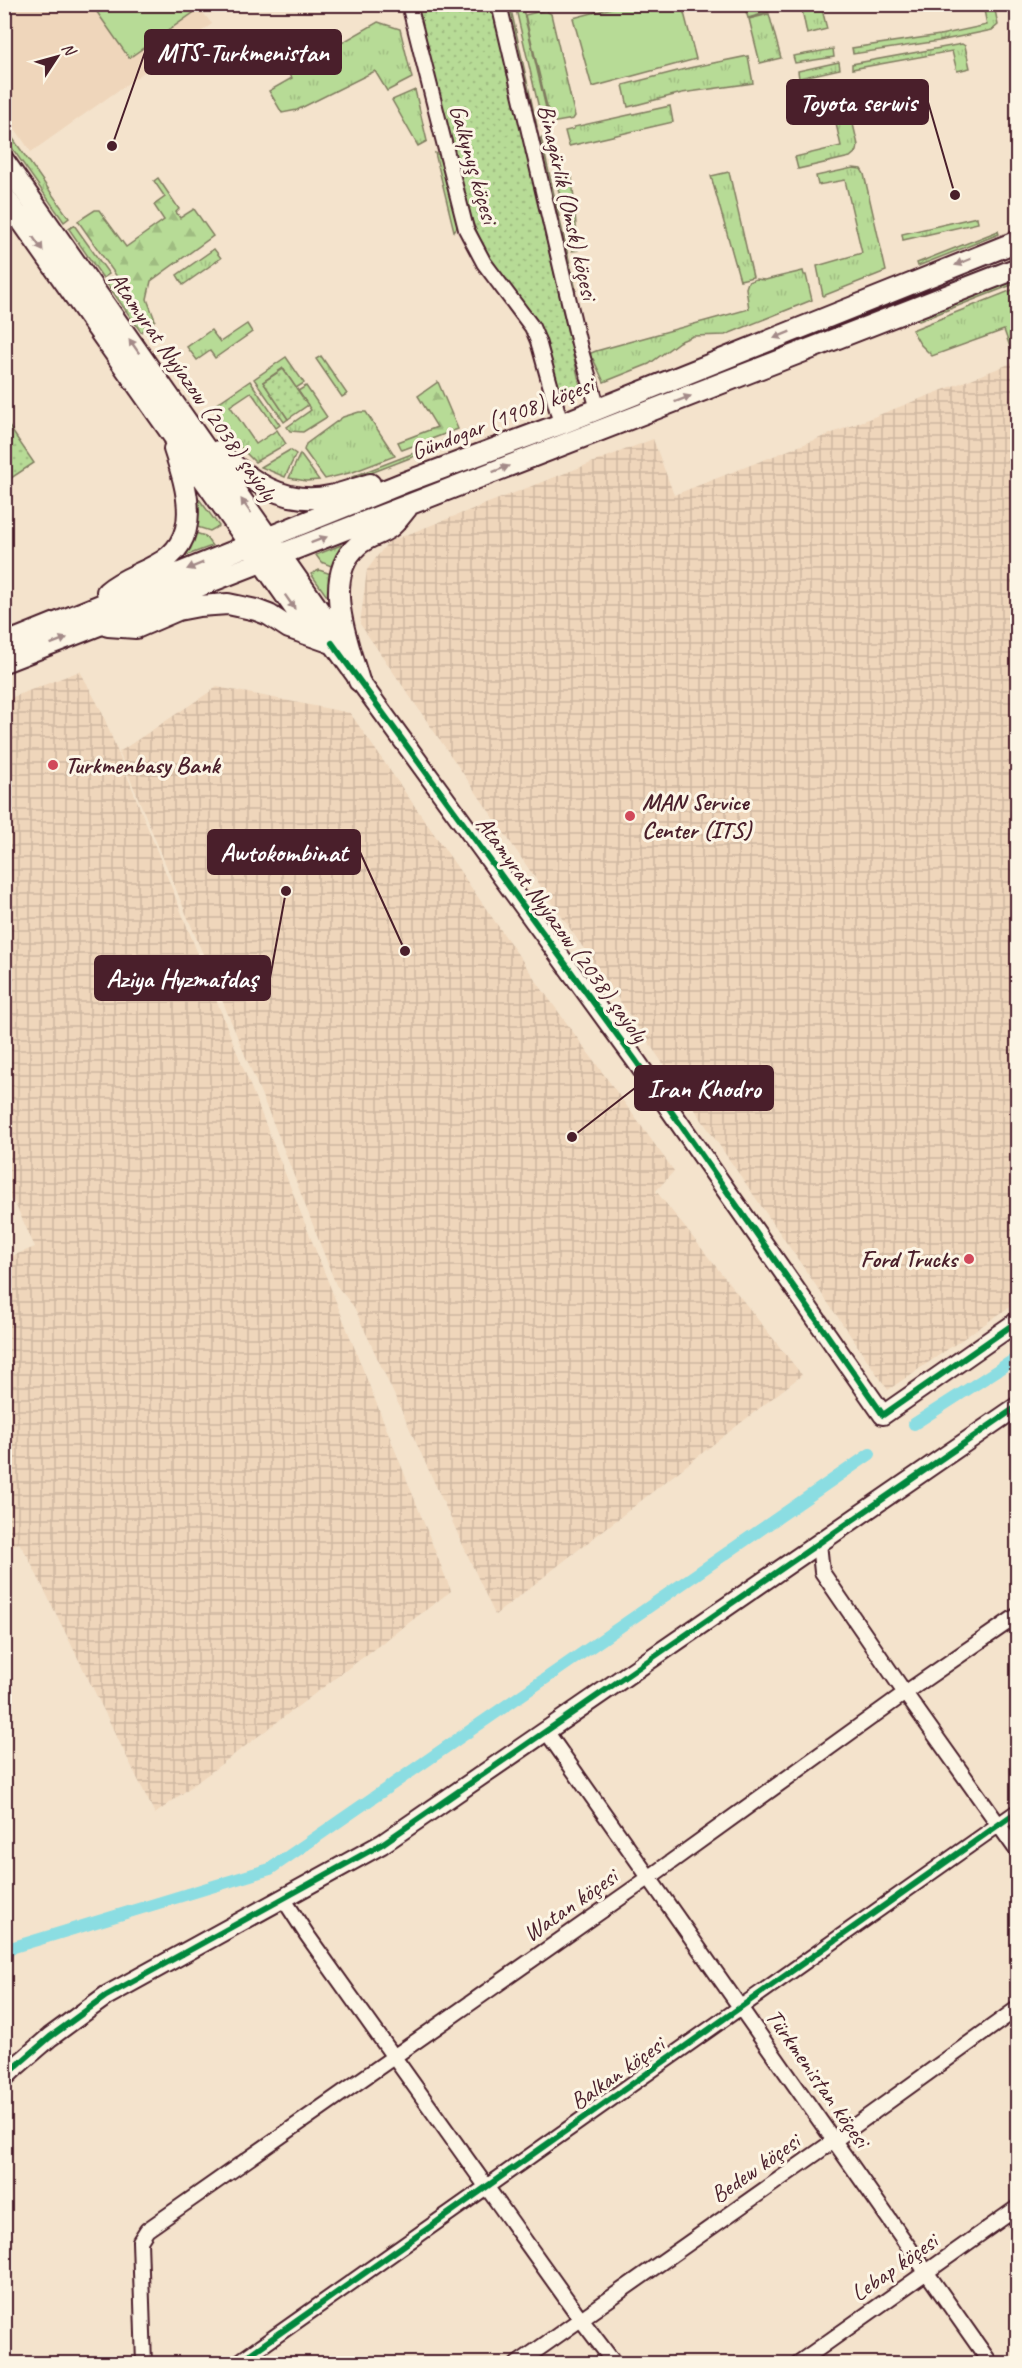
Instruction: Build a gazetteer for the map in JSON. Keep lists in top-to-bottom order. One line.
{"streets":{"main road":["Atamyrat Nyýazow (2038) şaýoly","Gündogar (1908) köçesi"],"street":["Galkynyş köçesi","Binagärlik (Omsk) köçesi","Watan köçesi","Balkan köçesi","Türkmenistan köçesi","Bedew köçesi","Lebap köçesi"]},"crossings":[["Galkynyş köçesi","Gündogar (1908) köçesi"],["Binagärlik (Omsk) köçesi","Gündogar (1908) köçesi"],["Atamyrat Nyýazow (2038) şaýoly","Gündogar (1908) köçesi"],["Watan köçesi","Türkmenistan köçesi"],["Balkan köçesi","Türkmenistan köçesi"],["Türkmenistan köçesi","Bedew köçesi"],["Türkmenistan köçesi","Lebap köçesi"]],"places":["MTS-Turkmenistan","Toyota serwis","Turkmenbasy Bank","MAN Service Center (ITS)","Aziya Hyzmatdaş","Awtokombinat","Iran Khodro","Ford Trucks"],"north":"top right"}
